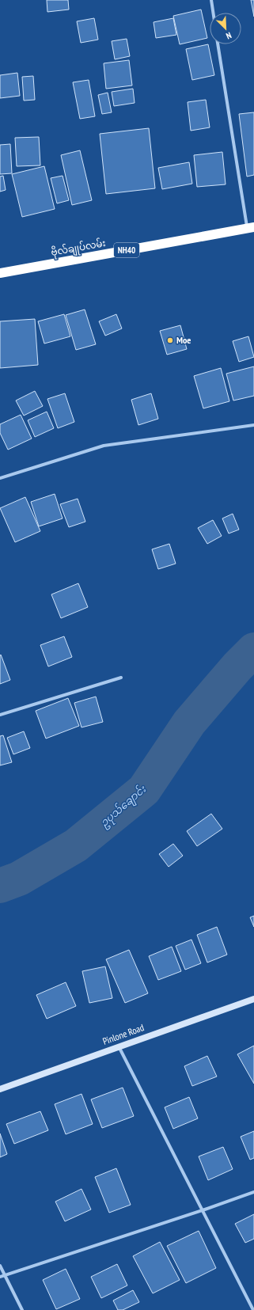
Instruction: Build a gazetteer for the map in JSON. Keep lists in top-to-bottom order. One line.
{"streets":{"highway":["ဗိုလ်ချုပ်လမ်း","NH40"],"street":["Pinlone Road"]},"water":["ဥပုသ်ချောင်း"],"places":["Moe"],"north":"bottom right"}
